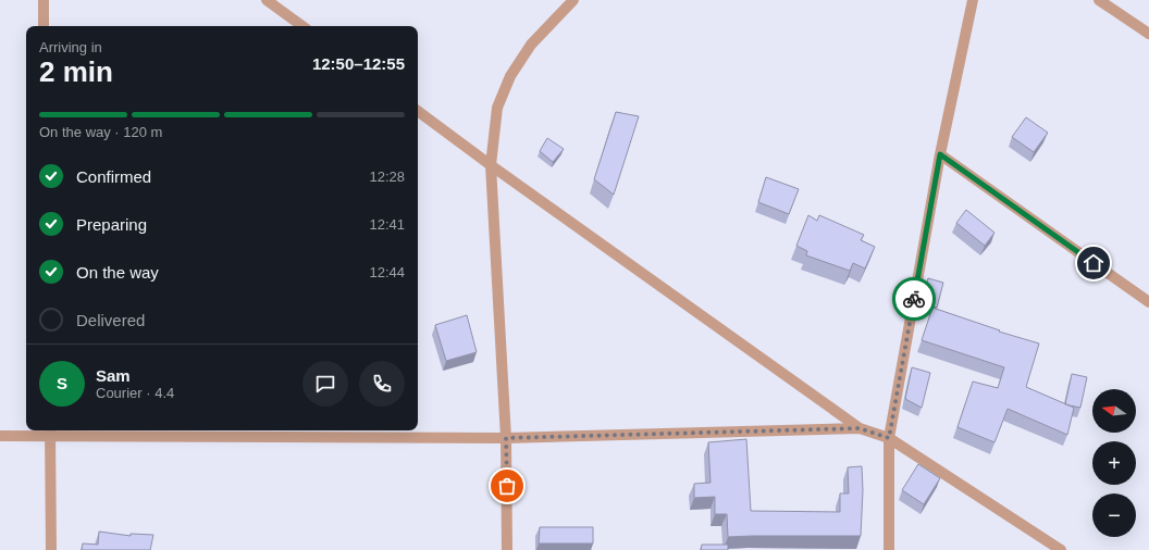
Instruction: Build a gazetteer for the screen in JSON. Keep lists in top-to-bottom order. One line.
{"north":"left","page":{"heading":["2 min","Arriving in","12:50–12:55"],"panel":["Sam","Courier · 4.4"],"bar":"On the way · 120 m","list":[["Confirmed","12:28"],["Preparing","12:41"],["On the way","12:44"],"Delivered"],"round":"S","map_buttons":["+","−"]}}
